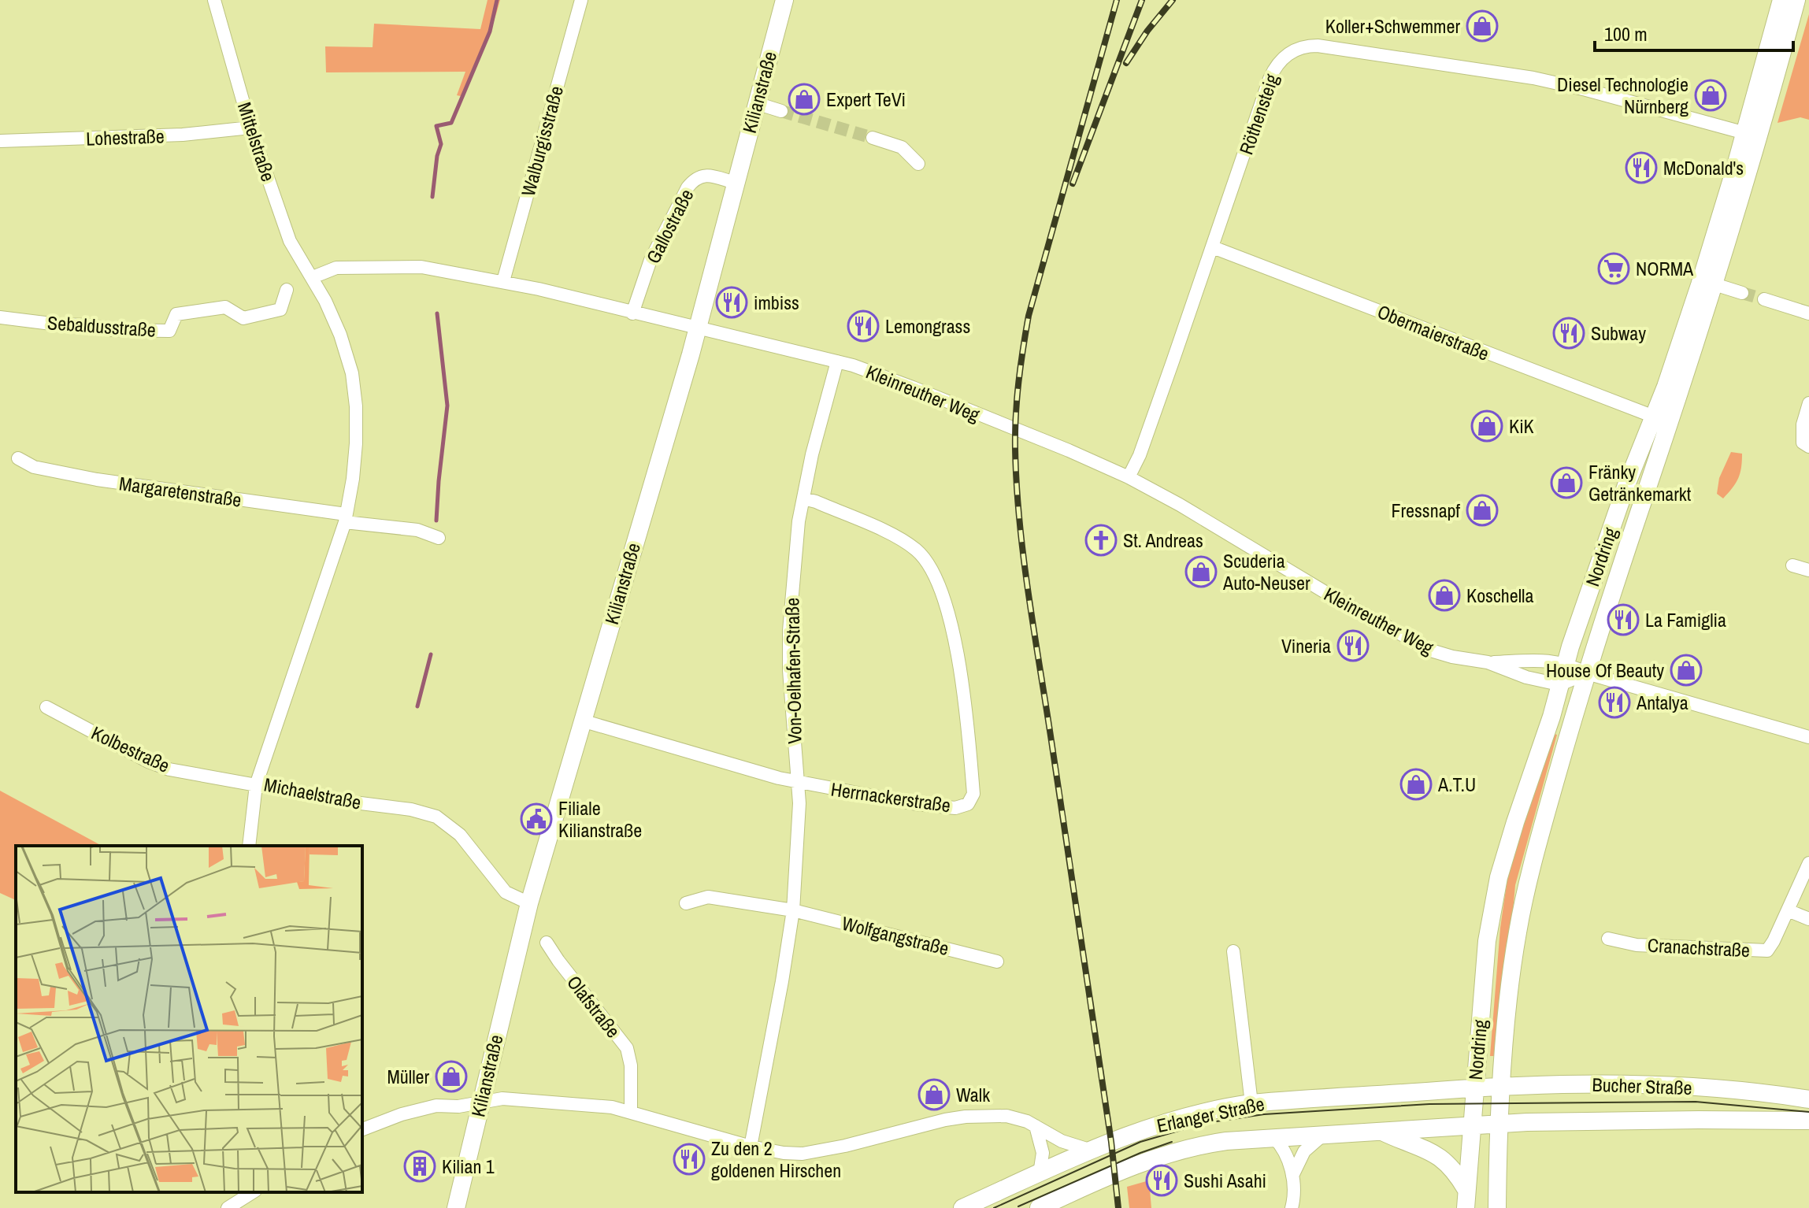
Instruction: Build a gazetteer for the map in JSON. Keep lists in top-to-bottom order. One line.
{"streets":{"main road":["Kilianstraße","Nordring","Bucher Straße","Erlanger Straße"],"street":["Röthensteig","Lohestraße","Walburgisstraße","Mittelstraße","Gallostraße","Sebaldusstraße","Obermaierstraße","Kleinreuther Weg","Margaretenstraße","Von-Oelhafen-Straße","Kolbestraße","Michaelstraße","Herrnackerstraße","Wolfgangstraße","Cranachstraße","Olafstraße"]},"crossings":[["Kilianstraße","Gallostraße"],["Kilianstraße","Kleinreuther Weg"],["Kilianstraße","Michaelstraße"],["Kilianstraße","Herrnackerstraße"],["Röthensteig","Obermaierstraße"],["Röthensteig","Kleinreuther Weg"],["Röthensteig","Nordring"],["Lohestraße","Mittelstraße"],["Walburgisstraße","Kleinreuther Weg"],["Mittelstraße","Kleinreuther Weg"],["Mittelstraße","Michaelstraße"],["Gallostraße","Kleinreuther Weg"],["Obermaierstraße","Nordring"],["Kleinreuther Weg","Nordring"],["Kleinreuther Weg","Von-Oelhafen-Straße"],["Kleinreuther Weg","Michaelstraße"],["Margaretenstraße","Michaelstraße"],["Nordring","Bucher Straße"],["Nordring","Erlanger Straße"],["Von-Oelhafen-Straße","Herrnackerstraße"],["Von-Oelhafen-Straße","Wolfgangstraße"],["Kolbestraße","Michaelstraße"],["Bucher Straße","Erlanger Straße"]],"places":{"shop":["Koller+Schwemmer","Diesel Technologie Nürnberg","Expert TeVi","KiK","Fränky Getränkemarkt","Fressnapf","Scuderia Auto-Neuser","Koschella","House Of Beauty","A.T.U","Müller","Walk"],"restaurant":["McDonald's","imbiss","Lemongrass","Subway","La Famiglia","Vineria","Antalya","Zu den 2 goldenen Hirschen","Sushi Asahi"],"supermarket":["NORMA"],"church":["St. Andreas"],"public building":["Filiale Kilianstraße"],"building":["Kilian 1"]},"scale_bar":"100 m"}
